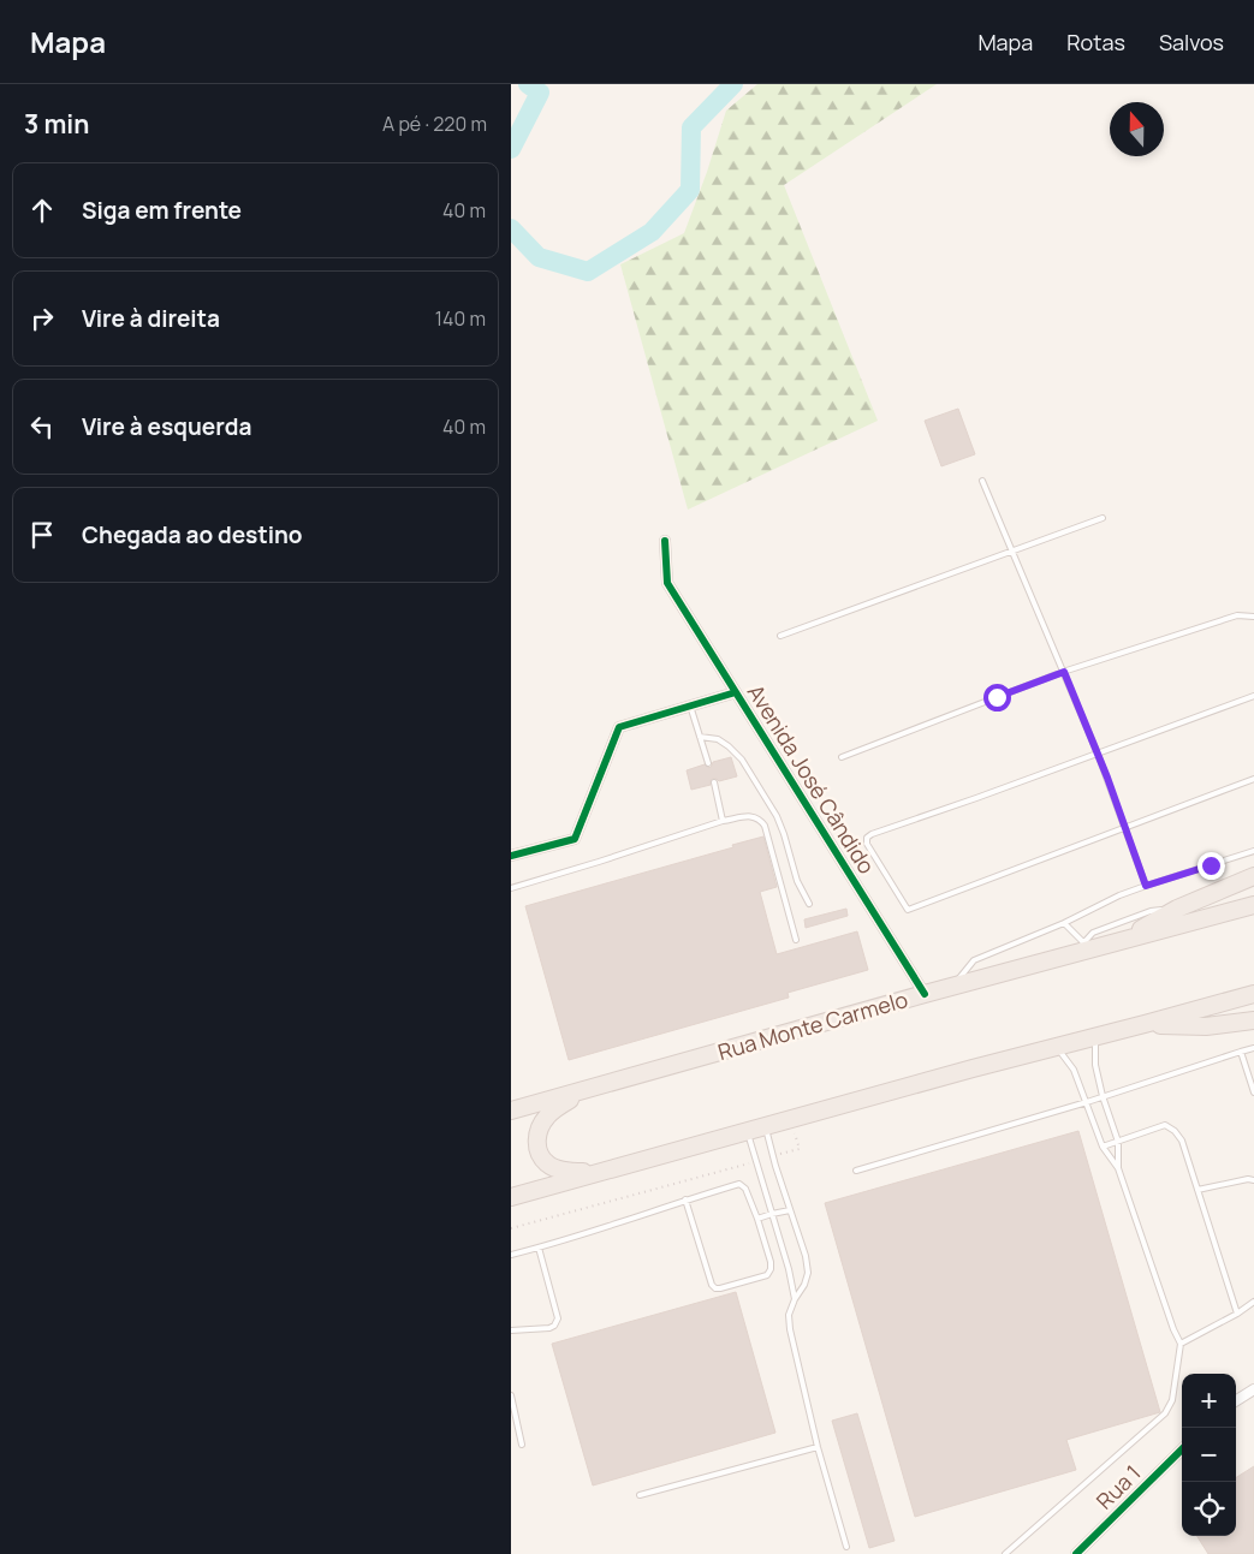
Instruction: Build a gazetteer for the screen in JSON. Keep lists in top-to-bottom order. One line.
{"streets":{"highway":["Rua Monte Carmelo"],"street":["Avenida José Cândido","Rua 1"]},"crossings":[["Avenida José Cândido","Rua Monte Carmelo"]],"north":"top","page":{"header":"Mapa","nav":["Mapa","Rotas","Salvos"],"heading":["3 min","A pé · 220 m"],"list":[["Siga em frente","40 m"],["Vire à direita","140 m"],["Vire à esquerda","40 m"],"Chegada ao destino"],"map_buttons":["+","−"]}}
